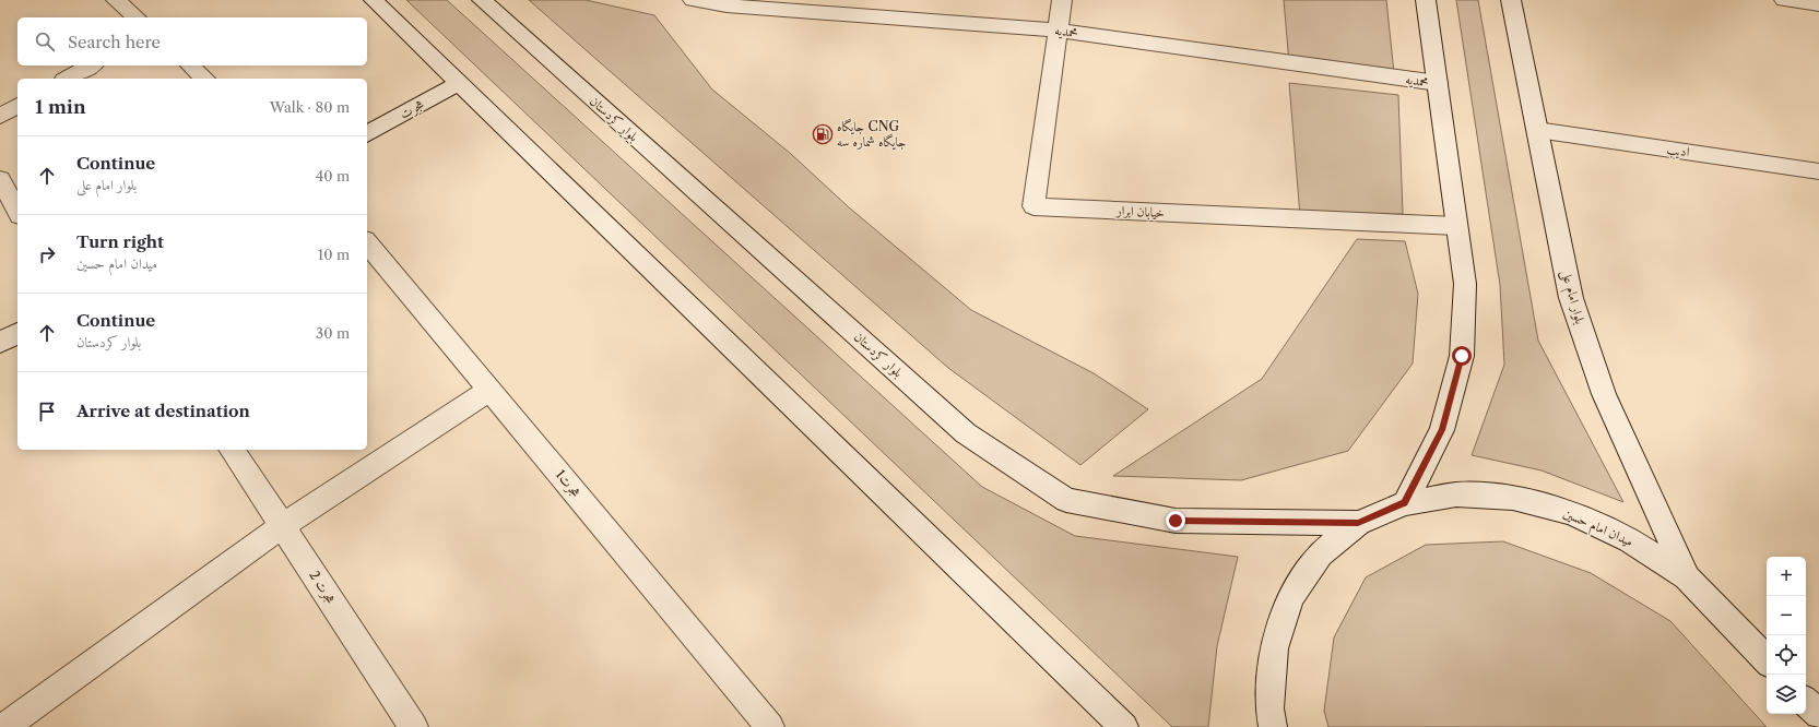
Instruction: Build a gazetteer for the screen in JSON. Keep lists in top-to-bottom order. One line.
{"streets":{"main road":["محمدیه","هجرت","بلوار کردستان","ادیب","خیابان ابرار","بلوار امام علی","هجرت1","میدان امام حسین","هجرت 2"]},"crossings":[["محمدیه","خیابان ابرار"],["بلوار کردستان","میدان امام حسین"],["ادیب","بلوار امام علی"],["بلوار امام علی","میدان امام حسین"]],"places":{"fuel station":["جایگاه CNG جایگاه شماره سه"]},"page":{"search":"Search here","heading":["1 min","Walk · 80 m"],"list":[["Continue","بلوار امام علی","40 m"],["Turn right","میدان امام حسین","10 m"],["Continue","بلوار کردستان","30 m"],"Arrive at destination"],"map_buttons":["+","−"]}}
